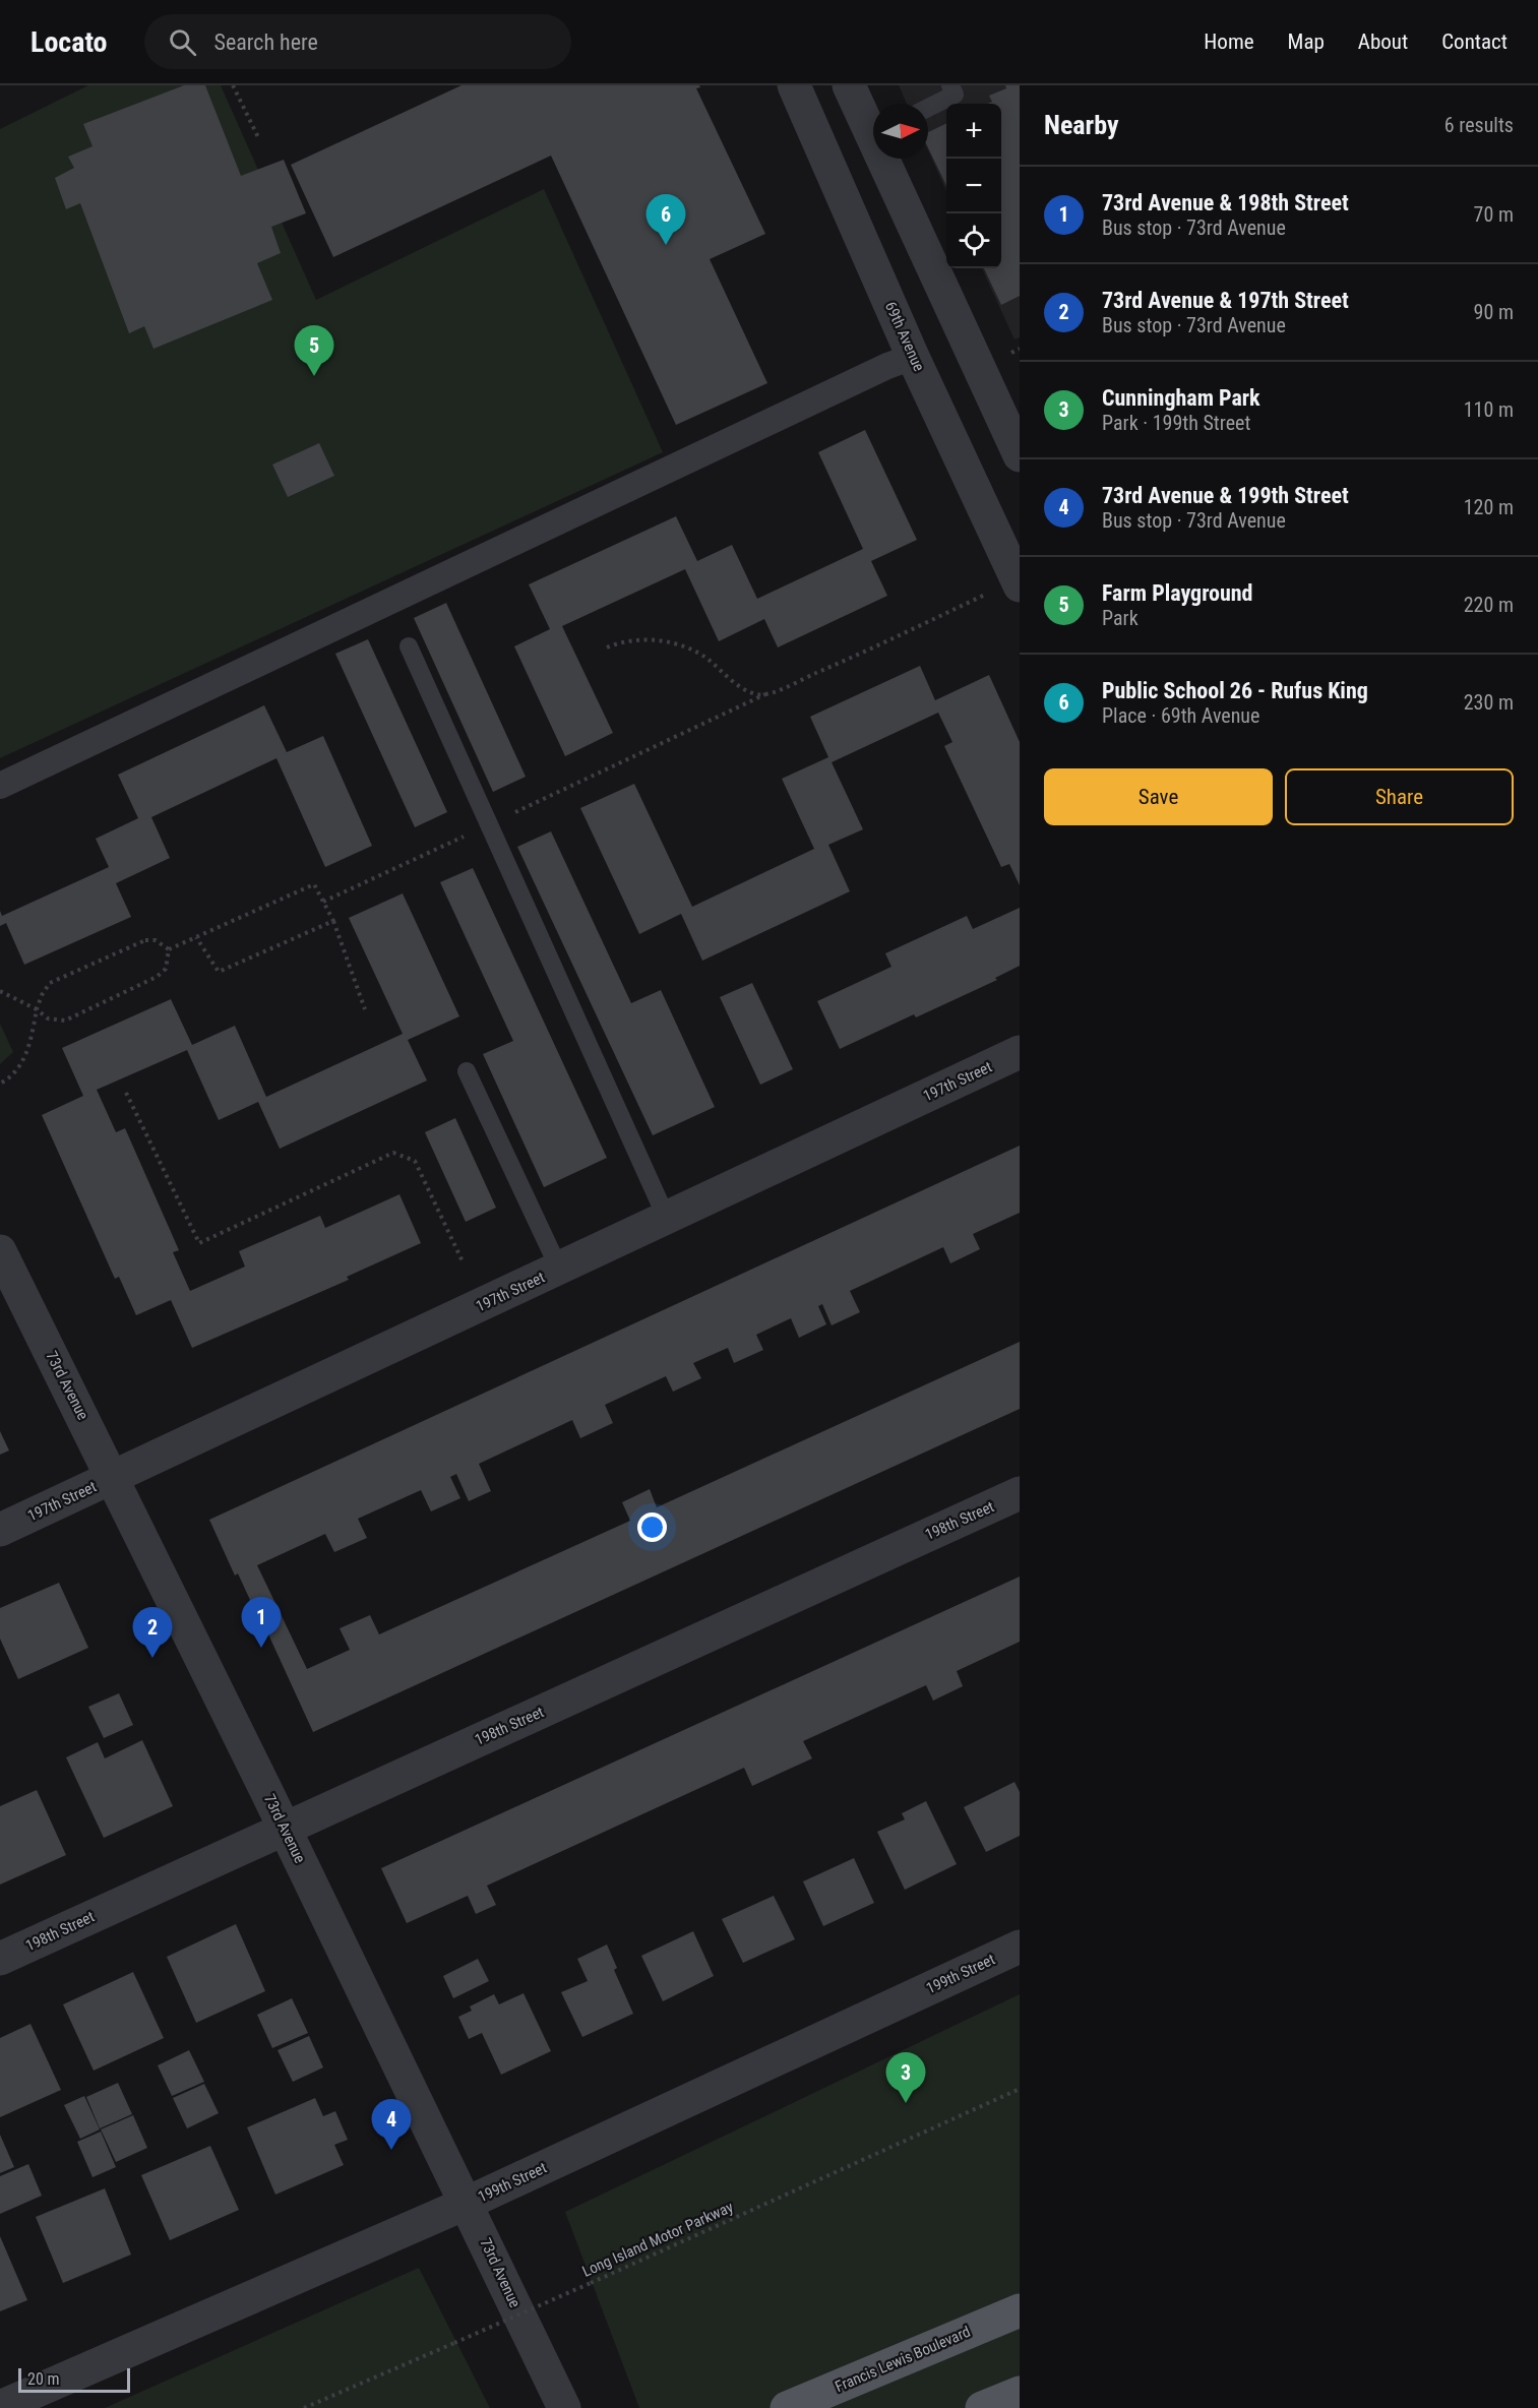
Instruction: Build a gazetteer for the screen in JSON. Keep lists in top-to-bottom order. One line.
{"streets":{"main road":["Francis Lewis Boulevard"],"street":["69th Avenue","197th Street","73rd Avenue","198th Street","199th Street"],"path":["Long Island Motor Parkway"]},"crossings":[["197th Street","73rd Avenue"],["73rd Avenue","198th Street"],["73rd Avenue","199th Street"]],"scale_bar":"20 m","north":"right","page":{"header":"Locato","search":"Search here","nav":["Home","Map","About","Contact"],"heading":["Nearby","6 results"],"map_buttons":["+","−"],"list":[{"mark":"1","name":"73rd Avenue & 198th Street","note":"Bus stop · 73rd Avenue","value":"70 m"},{"mark":"2","name":"73rd Avenue & 197th Street","note":"Bus stop · 73rd Avenue","value":"90 m"},{"mark":"3","name":"Cunningham Park","note":"Park · 199th Street","value":"110 m"},{"mark":"4","name":"73rd Avenue & 199th Street","note":"Bus stop · 73rd Avenue","value":"120 m"},{"mark":"5","name":"Farm Playground","note":"Park","value":"220 m"},{"mark":"6","name":"Public School 26 - Rufus King","note":"Place · 69th Avenue","value":"230 m"}],"pins":["6","5","1","2","3","4"],"buttons":["Save","Share"],"scale":"20 m"}}
